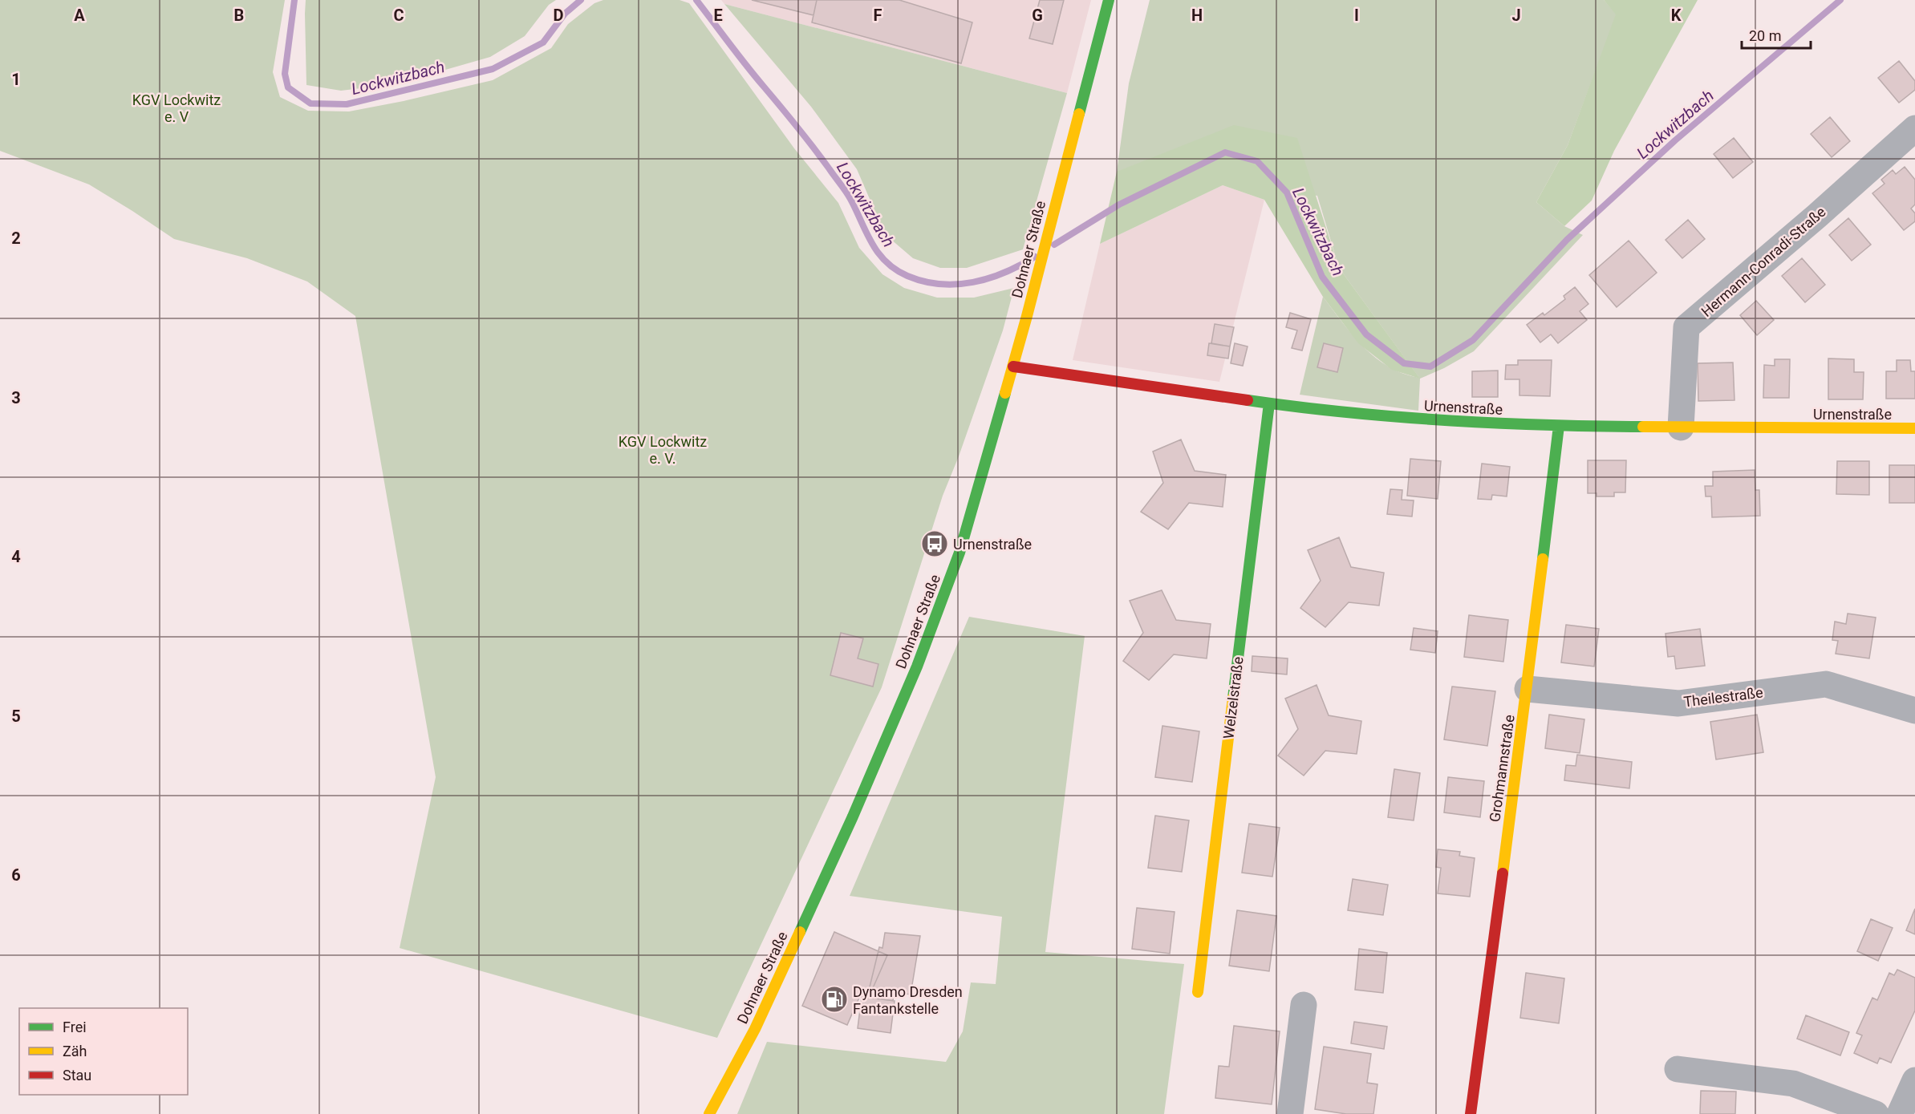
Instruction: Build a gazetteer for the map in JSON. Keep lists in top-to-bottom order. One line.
{"streets":{"street":["Dohnaer Straße","Hermann-Conradi-Straße","Urnenstraße","Theilestraße","Welzelstraße","Grohmannstraße"]},"crossings":[["Dohnaer Straße","Urnenstraße"],["Hermann-Conradi-Straße","Urnenstraße"],["Urnenstraße","Welzelstraße"],["Urnenstraße","Grohmannstraße"],["Theilestraße","Grohmannstraße"]],"water":["Lockwitzbach"],"parks":["KGV Lockwitz e. V","KGV Lockwitz e. V."],"places":{"bus stop":["Urnenstraße"],"fuel station":["Dynamo Dresden Fantankstelle"]},"legend":["Frei","Zäh","Stau"],"scale_bar":"20 m","grid":{"columns":["A","B","C","D","E","F","G","H","I","J","K"],"rows":["1","2","3","4","5","6"]}}
